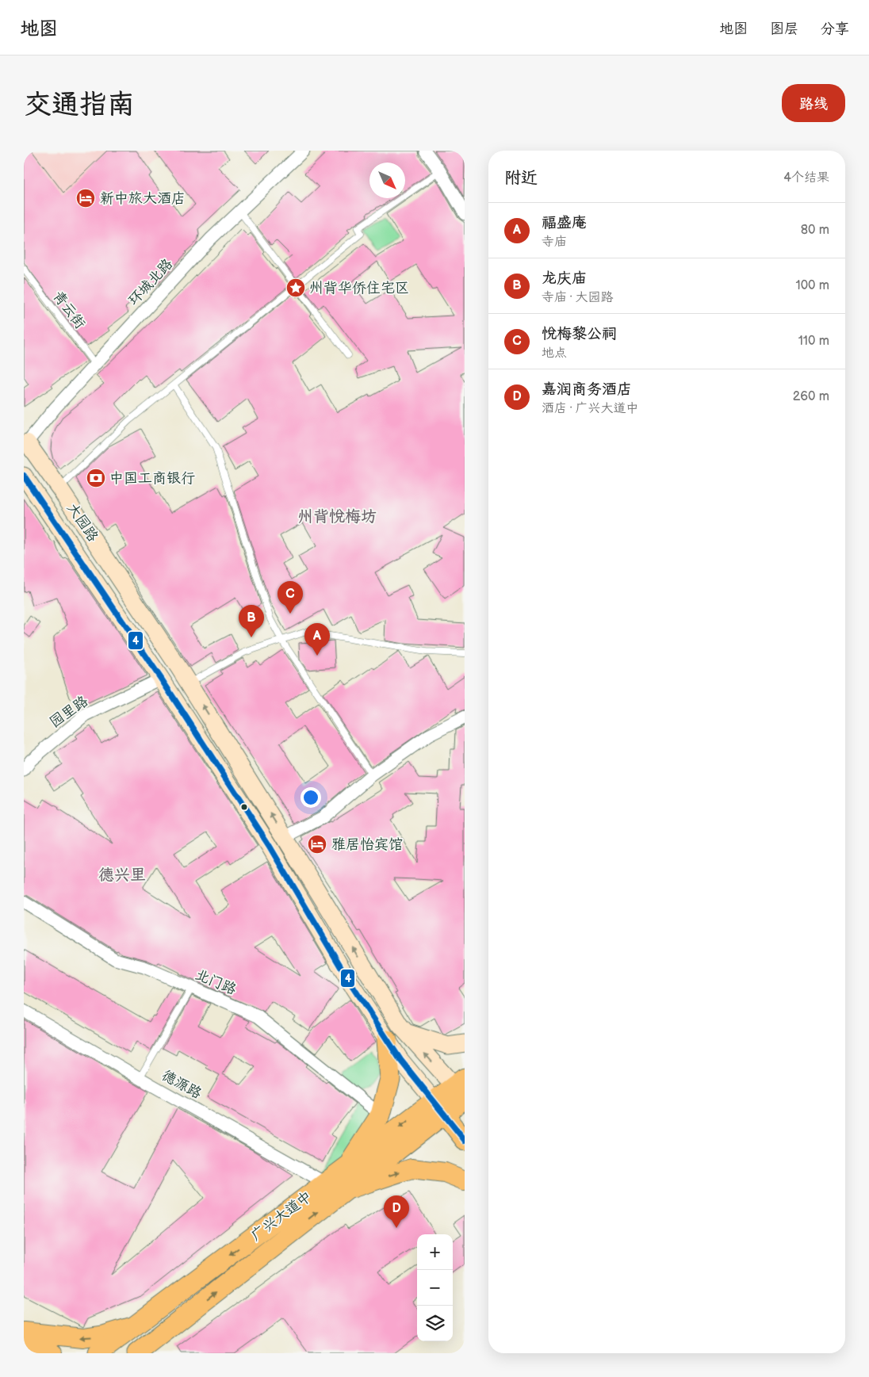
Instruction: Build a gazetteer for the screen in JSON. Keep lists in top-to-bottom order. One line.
{"streets":{"highway":["广兴大道中"],"main road":["大园路"],"street":["环城北路","园里路","北门路","德源路"],"lane":["青云街"]},"crossings":[["环城北路","青云街"],["环城北路","大园路"],["大园路","园里路"],["大园路","广兴大道中"],["德源路","广兴大道中"]],"districts":["州背悦梅坊","德兴里"],"places":{"hotel":["新中旅大酒店","雅居怡宾馆"],"place":["州背华侨住宅区"],"bank":["中国工商银行"]},"lines":["transit line 4"],"north":"bottom right","page":{"header":"地图","nav":["地图","图层","分享"],"buttons":"路线","title":"交通指南","heading":["附近","4个结果"],"list":[{"mark":"A","name":"福盛庵","note":"寺庙","value":"80 m"},{"mark":"B","name":"龙庆庙","note":"寺庙 · 大园路","value":"100 m"},{"mark":"C","name":"悦梅黎公祠","note":"地点","value":"110 m"},{"mark":"D","name":"嘉润商务酒店","note":"酒店 · 广兴大道中","value":"260 m"}],"pins":["C","B","A","D"],"map_buttons":["+","−"]}}
